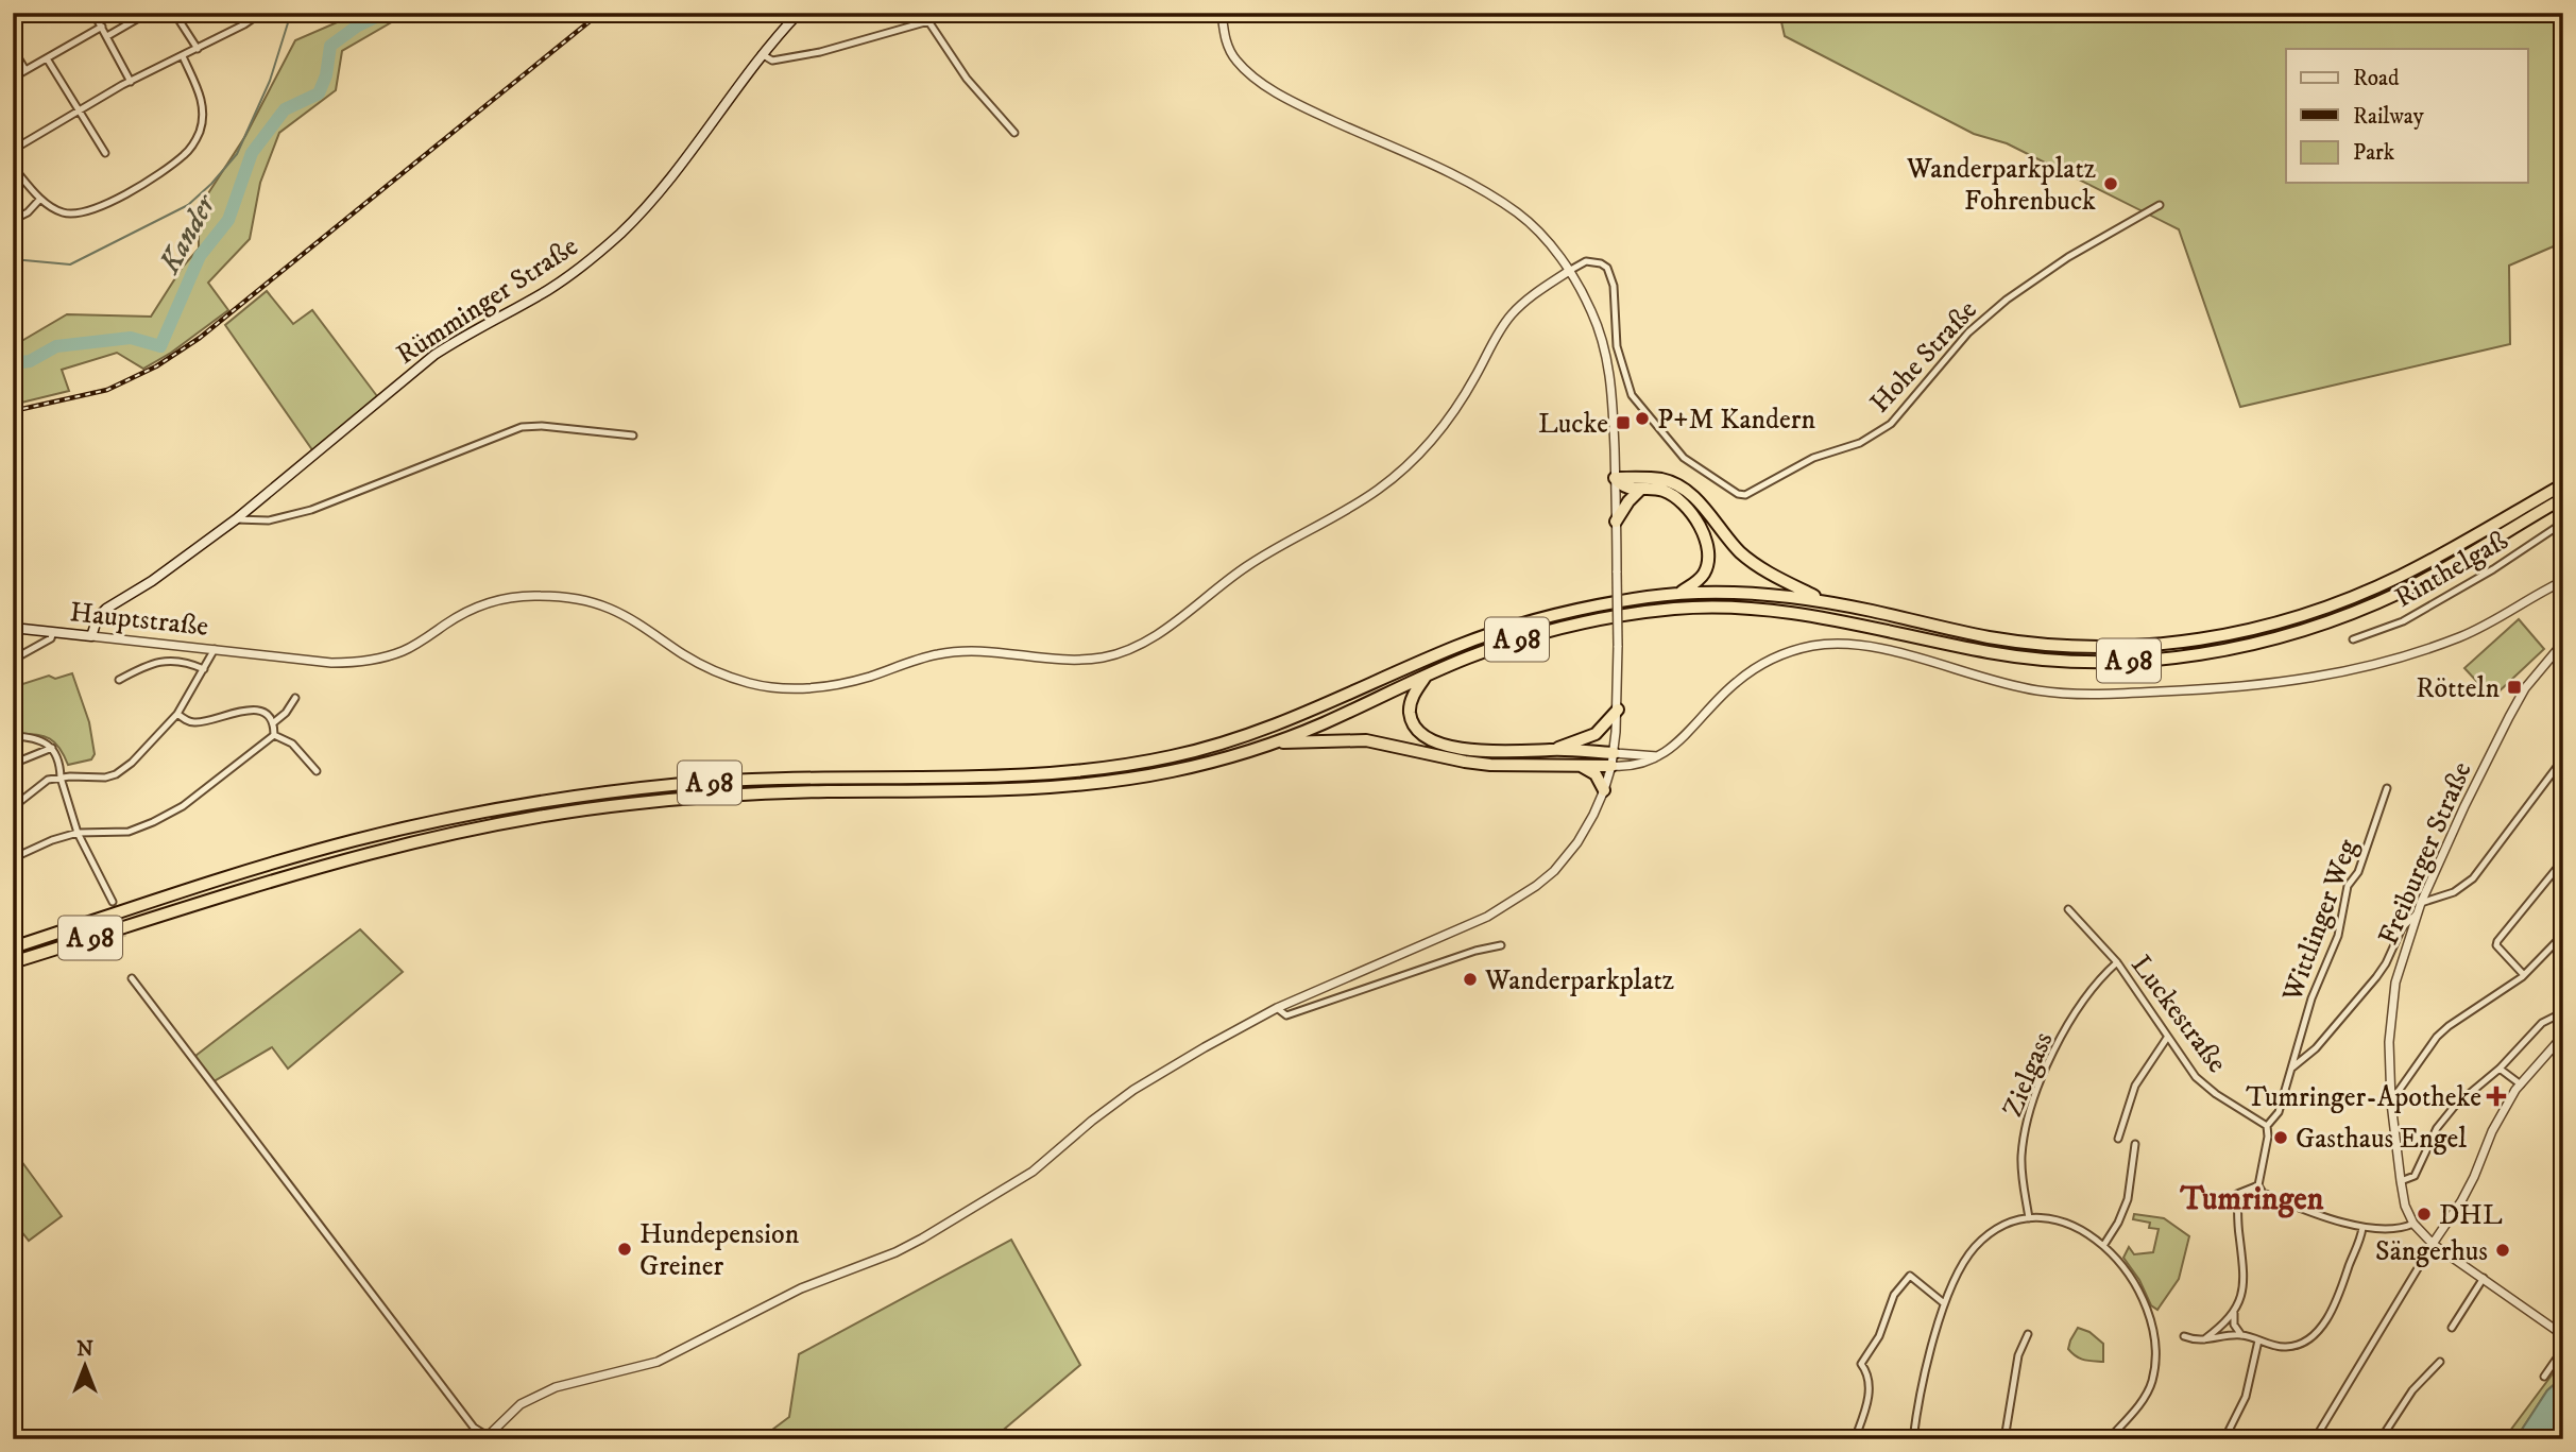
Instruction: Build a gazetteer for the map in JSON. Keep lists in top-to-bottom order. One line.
{"streets":{"highway":["A 98"],"main road":["Rümminger Straße","Hauptstraße"],"street":["Hohe Straße","Rinthelgaß","Freiburger Straße","Wittlinger Weg","Luckestraße","Zielgass"]},"crossings":[["Rümminger Straße","Hauptstraße"],["Hohe Straße","Hauptstraße"],["Wittlinger Weg","Luckestraße"],["Luckestraße","Zielgass"]],"districts":["Tumringen"],"water":["Kander"],"places":{"other":["Wanderparkplatz Fohrenbuck","P+M Kandern","Wanderparkplatz","Gasthaus Engel","DHL","Hundepension Greiner","Sängerhus"],"transit":["Lucke","Rötteln"],"health":["Tumringer-Apotheke"]},"legend":["Road","Railway","Park"],"north":"top"}
